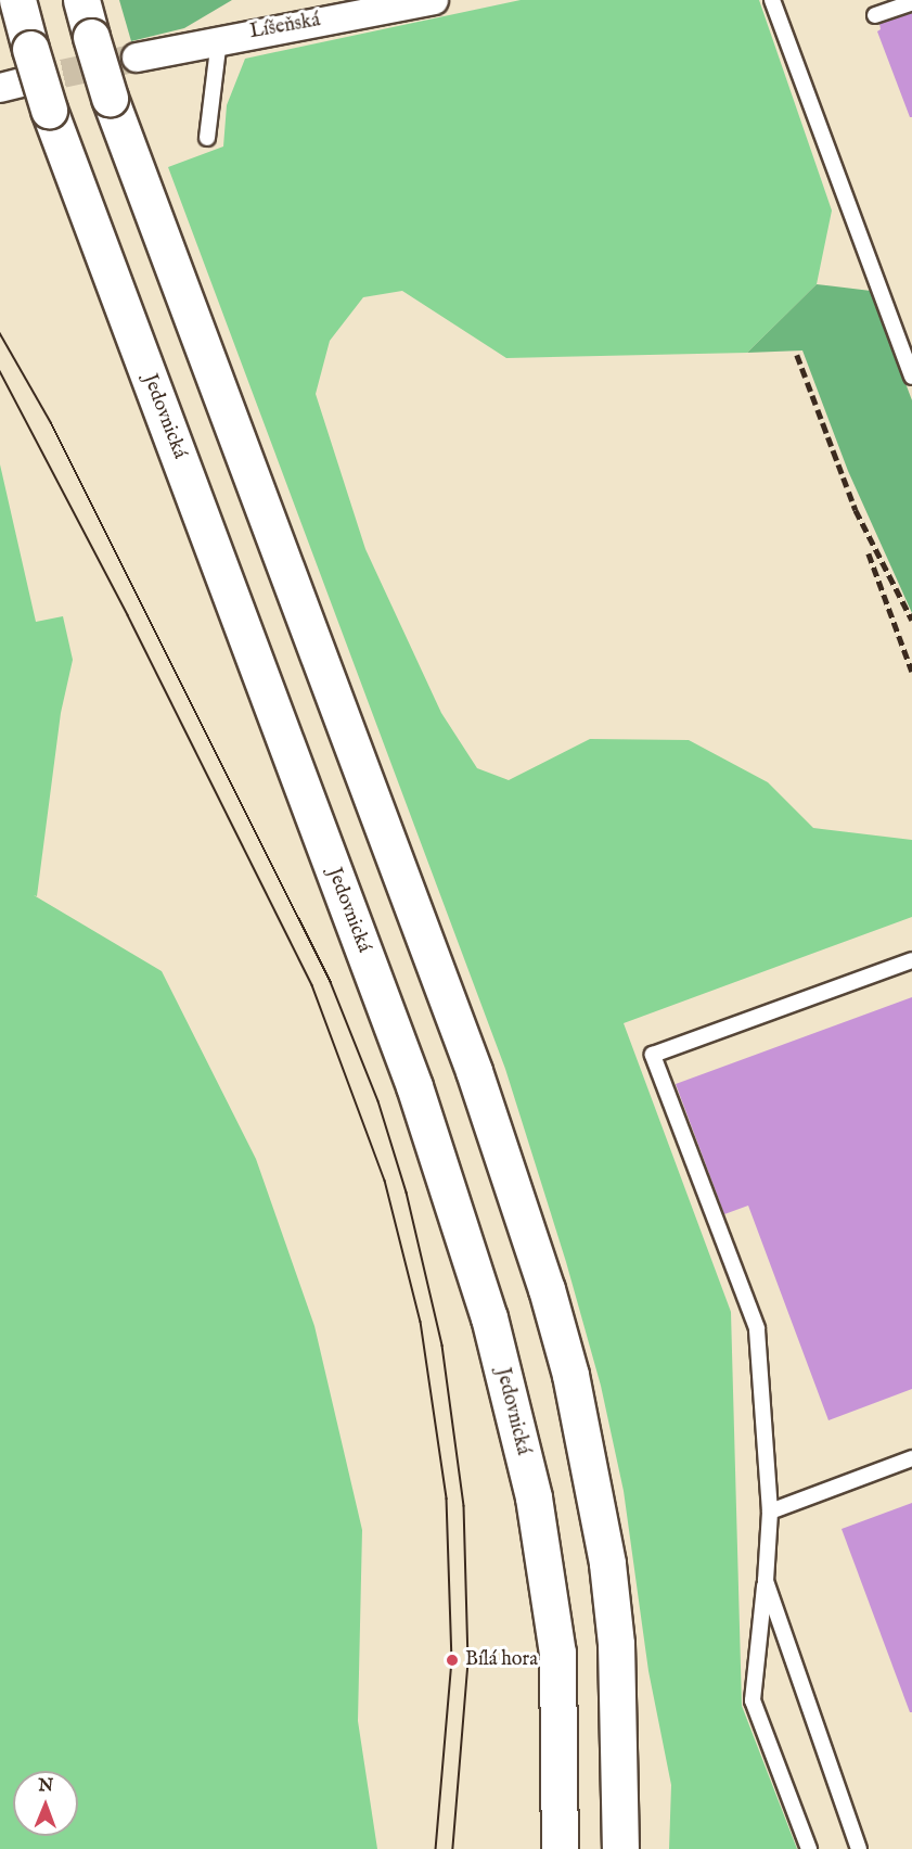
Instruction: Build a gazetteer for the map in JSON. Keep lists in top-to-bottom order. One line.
{"streets":{"main road":["Jedovnická"],"street":["Líšeňská"]},"places":["Bílá hora"],"north":"top"}
